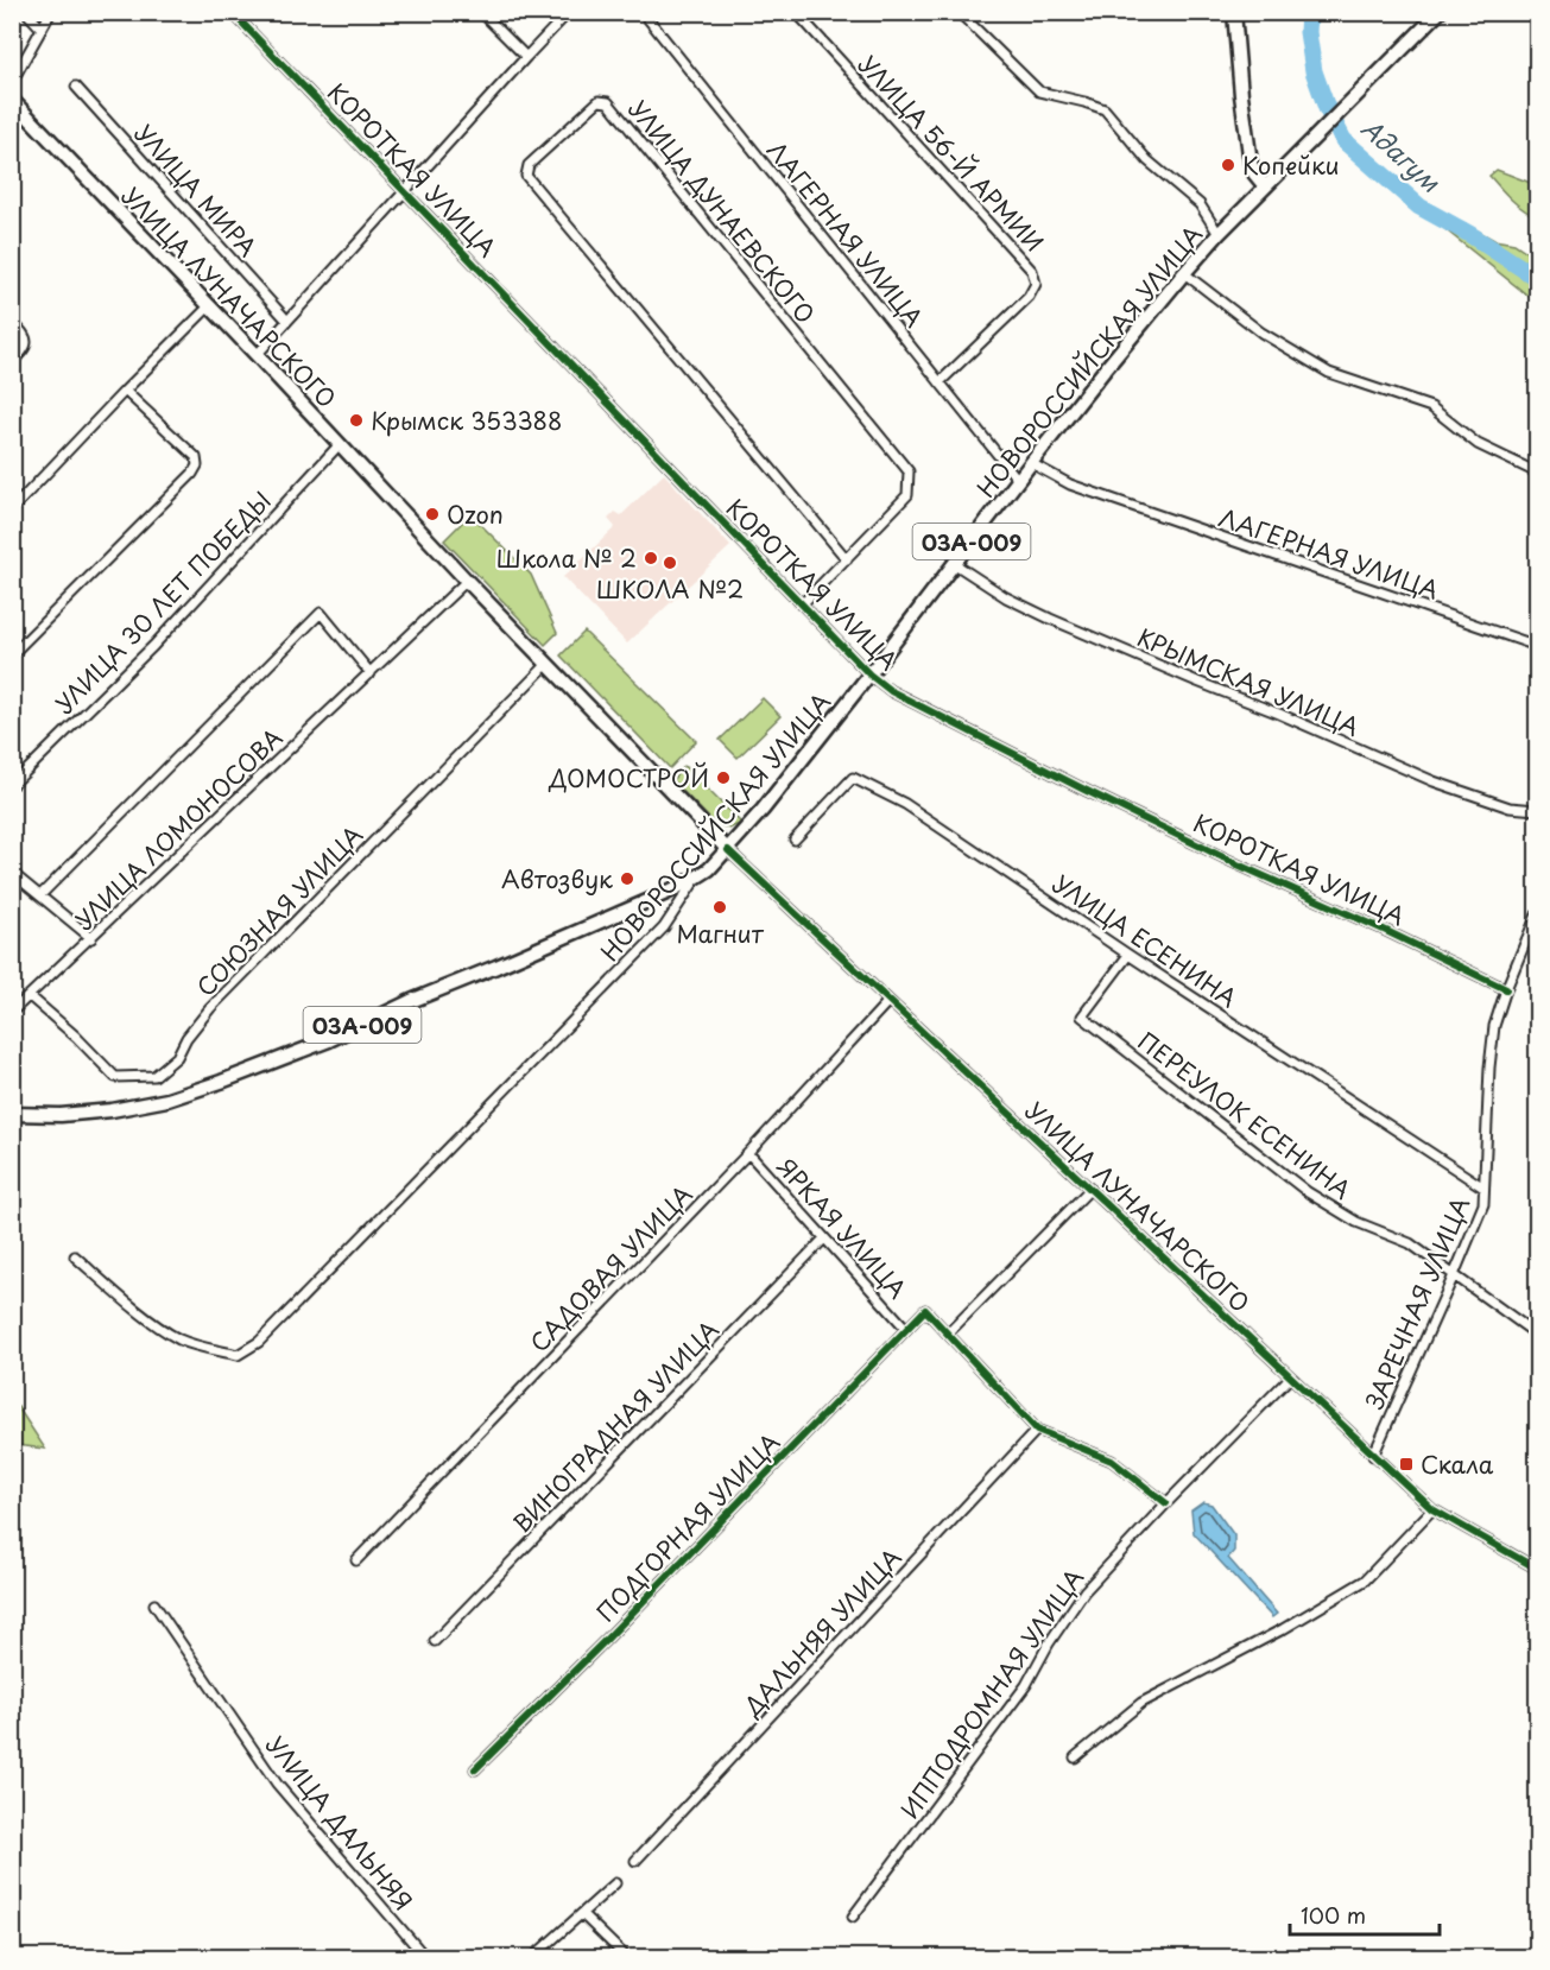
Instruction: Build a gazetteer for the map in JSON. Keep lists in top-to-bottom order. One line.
{"streets":{"main road":["УЛИЦА ЛУНАЧАРСКОГО","НОВОРОССИЙСКАЯ УЛИЦА","03А-009"],"street":["УЛИЦА 56-Й АРМИИ","КОРОТКАЯ УЛИЦА","УЛИЦА МИРА","УЛИЦА ДУНАЕВСКОГО","ЛАГЕРНАЯ УЛИЦА","УЛИЦА 30 ЛЕТ ПОБЕДЫ","КРЫМСКАЯ УЛИЦА","УЛИЦА ЛОМОНОСОВА","СОЮЗНАЯ УЛИЦА","УЛИЦА ЕСЕНИНА","ПЕРЕУЛОК ЕСЕНИНА","ЯРКАЯ УЛИЦА","САДОВАЯ УЛИЦА","ЗАРЕЧНАЯ УЛИЦА","ВИНОГРАДНАЯ УЛИЦА","ПОДГОРНАЯ УЛИЦА","ДАЛЬНЯЯ УЛИЦА","ИППОДРОМНАЯ УЛИЦА","УЛИЦА ДАЛЬНЯЯ"]},"crossings":[["УЛИЦА 56-Й АРМИИ","ЛАГЕРНАЯ УЛИЦА"],["КОРОТКАЯ УЛИЦА","НОВОРОССИЙСКАЯ УЛИЦА"],["КОРОТКАЯ УЛИЦА","ЗАРЕЧНАЯ УЛИЦА"],["ЛАГЕРНАЯ УЛИЦА","НОВОРОССИЙСКАЯ УЛИЦА"],["УЛИЦА ЛУНАЧАРСКОГО","НОВОРОССИЙСКАЯ УЛИЦА"],["УЛИЦА ЛУНАЧАРСКОГО","УЛИЦА 30 ЛЕТ ПОБЕДЫ"],["УЛИЦА ЛУНАЧАРСКОГО","УЛИЦА ЛОМОНОСОВА"],["УЛИЦА ЛУНАЧАРСКОГО","СОЮЗНАЯ УЛИЦА"],["УЛИЦА ЛУНАЧАРСКОГО","САДОВАЯ УЛИЦА"],["УЛИЦА ЛУНАЧАРСКОГО","ЗАРЕЧНАЯ УЛИЦА"],["УЛИЦА ЛУНАЧАРСКОГО","ИППОДРОМНАЯ УЛИЦА"],["НОВОРОССИЙСКАЯ УЛИЦА","03А-009"],["НОВОРОССИЙСКАЯ УЛИЦА","КРЫМСКАЯ УЛИЦА"],["УЛИЦА ЛОМОНОСОВА","СОЮЗНАЯ УЛИЦА"],["УЛИЦА ЕСЕНИНА","ПЕРЕУЛОК ЕСЕНИНА"],["УЛИЦА ЕСЕНИНА","ЗАРЕЧНАЯ УЛИЦА"],["ПЕРЕУЛОК ЕСЕНИНА","ЗАРЕЧНАЯ УЛИЦА"],["ЯРКАЯ УЛИЦА","САДОВАЯ УЛИЦА"],["ЯРКАЯ УЛИЦА","ВИНОГРАДНАЯ УЛИЦА"],["ЯРКАЯ УЛИЦА","ПОДГОРНАЯ УЛИЦА"],["ЯРКАЯ УЛИЦА","ДАЛЬНЯЯ УЛИЦА"],["ЯРКАЯ УЛИЦА","ИППОДРОМНАЯ УЛИЦА"]],"water":["Адагум"],"places":{"other":["Копейки","Крымск 353388","Ozon","Школа № 2","ШКОЛА №2","ДОМОСТРОЙ","Автозвук","Магнит"],"transit":["Скала"]},"scale_bar":"100 m"}
